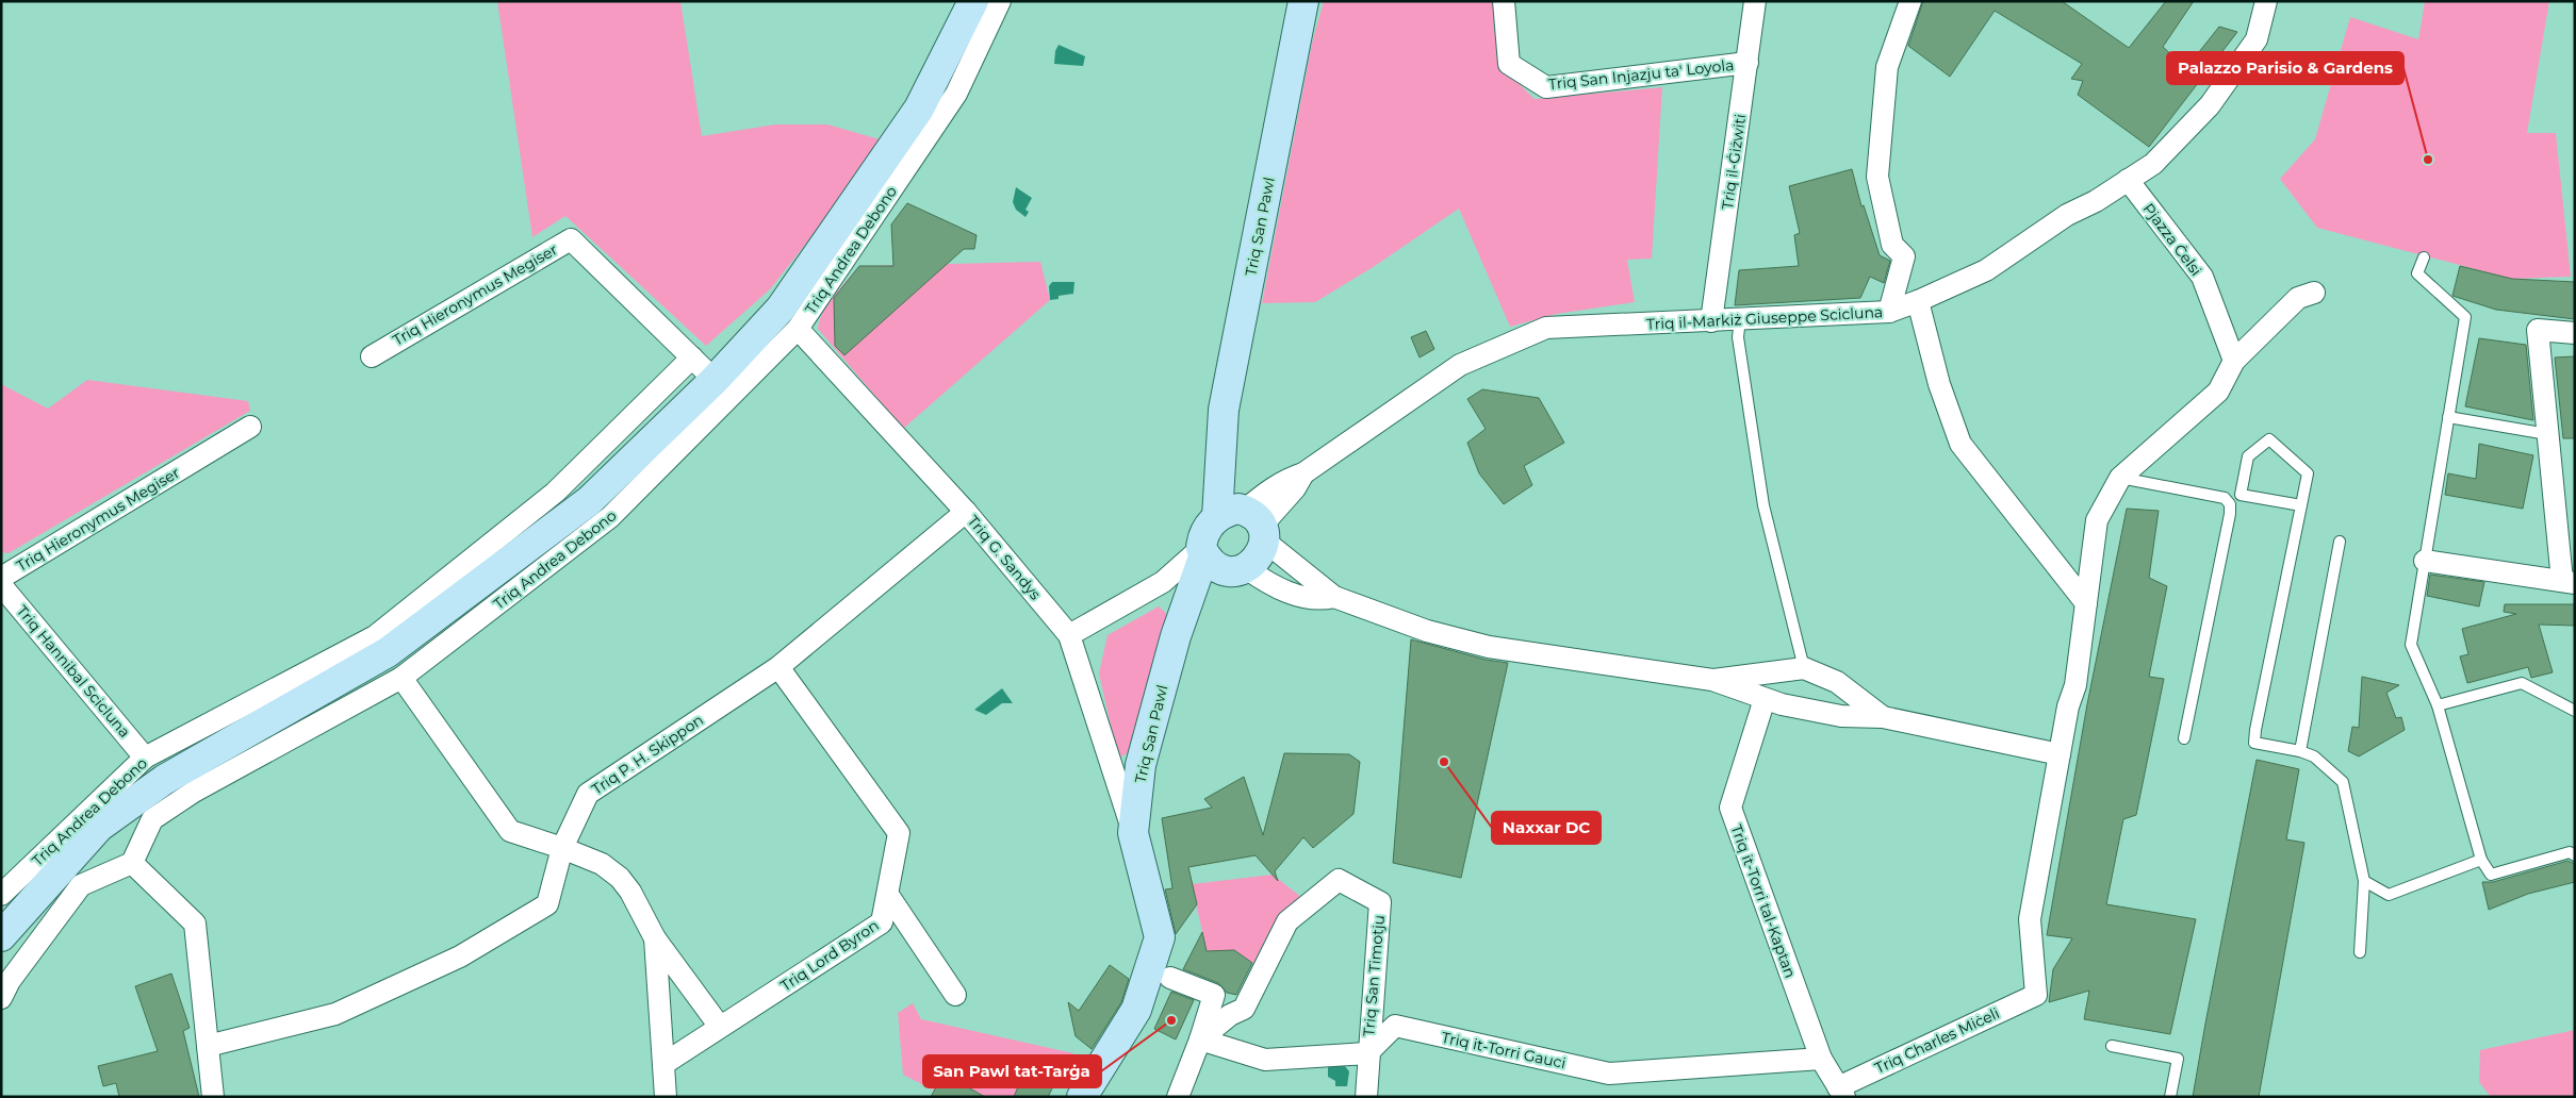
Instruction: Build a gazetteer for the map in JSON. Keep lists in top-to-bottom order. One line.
{"streets":{"main road":["Triq San Pawl","Triq Andrea Debono"],"street":["Triq San Injazju ta' Loyola","Triq il-Ġiżwiti","Pjazza Ċelsi","Triq Hieronymus Megiser","Triq il-Markiż Giuseppe Scicluna","Triq G. Sandys","Triq Hannibal Scicluna","Triq P. H. Skippon","Triq it-Torri tal-Kaptan","Triq Lord Byron","Triq San Timotju","Triq Charles Miċeli","Triq it-Torri Gauci"]},"crossings":[["Triq San Injazju ta' Loyola","Triq il-Ġiżwiti"],["Triq il-Ġiżwiti","Triq il-Markiż Giuseppe Scicluna"],["Triq San Pawl","Triq il-Markiż Giuseppe Scicluna"],["Triq San Pawl","Triq G. Sandys"],["Pjazza Ċelsi","Triq il-Markiż Giuseppe Scicluna"],["Triq Andrea Debono","Triq Hieronymus Megiser"],["Triq Andrea Debono","Triq G. Sandys"],["Triq Andrea Debono","Triq Hannibal Scicluna"],["Triq G. Sandys","Triq P. H. Skippon"],["Triq P. H. Skippon","Triq Lord Byron"],["Triq it-Torri tal-Kaptan","Triq Charles Miċeli"],["Triq it-Torri tal-Kaptan","Triq it-Torri Gauci"],["Triq San Timotju","Triq it-Torri Gauci"]],"places":["Palazzo Parisio & Gardens","Naxxar DC","San Pawl tat-Tarġa"]}
